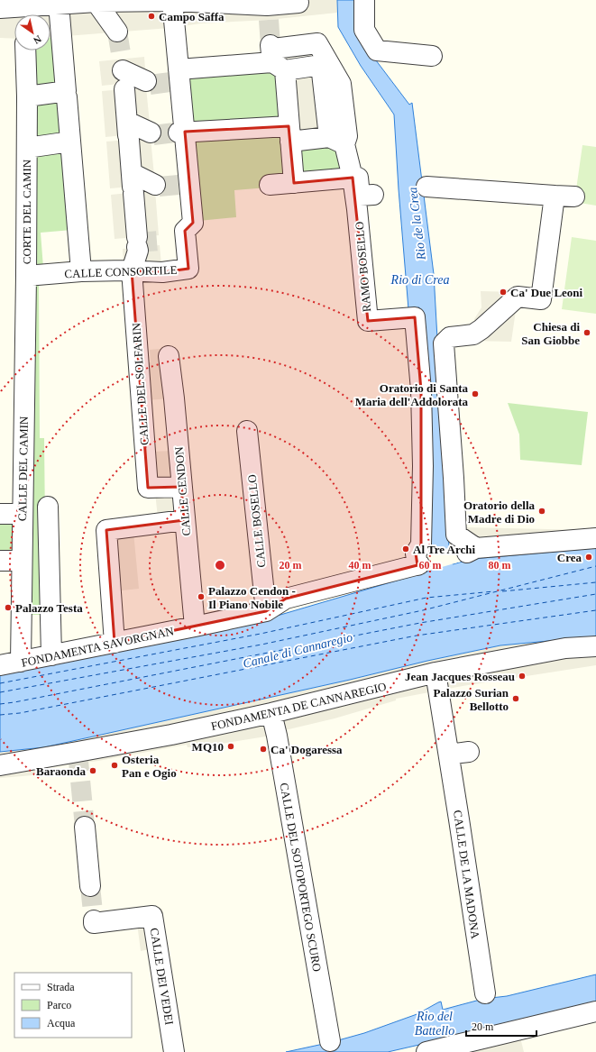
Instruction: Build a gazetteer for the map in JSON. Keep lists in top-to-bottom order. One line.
{"streets":{"street":["CORTE DEL CAMIN","RAMO BOSELLO","CALLE CONSORTILE","CALLE DEL SOLFARIN","CALLE DEL CAMIN","CALLE CENDON","CALLE BOSELLO","FONDAMENTA SAVORGNAN","FONDAMENTA DE CANNAREGIO","CALLE DE LA MADONA","CALLE DEL SOTOPORTEGO SCURO","CALLE DEI VEDEI"]},"crossings":[["CORTE DEL CAMIN","CALLE CONSORTILE"],["CORTE DEL CAMIN","CALLE DEL CAMIN"],["RAMO BOSELLO","CALLE BOSELLO"],["RAMO BOSELLO","FONDAMENTA SAVORGNAN"],["CALLE CONSORTILE","CALLE DEL SOLFARIN"],["CALLE CONSORTILE","CALLE DEL CAMIN"],["CALLE DEL SOLFARIN","CALLE CENDON"],["CALLE DEL CAMIN","FONDAMENTA SAVORGNAN"],["CALLE CENDON","FONDAMENTA SAVORGNAN"],["CALLE BOSELLO","FONDAMENTA SAVORGNAN"],["FONDAMENTA DE CANNAREGIO","CALLE DE LA MADONA"],["FONDAMENTA DE CANNAREGIO","CALLE DEL SOTOPORTEGO SCURO"]],"water":["Rio de la Crea","Rio di Crea","Canale di Cannaregio","Rio del Battello"],"places":["Campo Saffa","Ca' Due Leoni","Chiesa di San Giobbe","Oratorio di Santa Maria dell'Addolorata","Oratorio della Madre di Dio","Al Tre Archi","Crea","Palazzo Cendon - Il Piano Nobile","Palazzo Testa","Jean Jacques Rosseau","Palazzo Surian Bellotto","MQ10","Ca' Dogaressa","Osteria Pan e Ogio","Baraonda"],"legend":["Strada","Parco","Acqua"],"scale_bar":"20 m","north":"bottom right","rings":["20 m","40 m","60 m","80 m"]}
